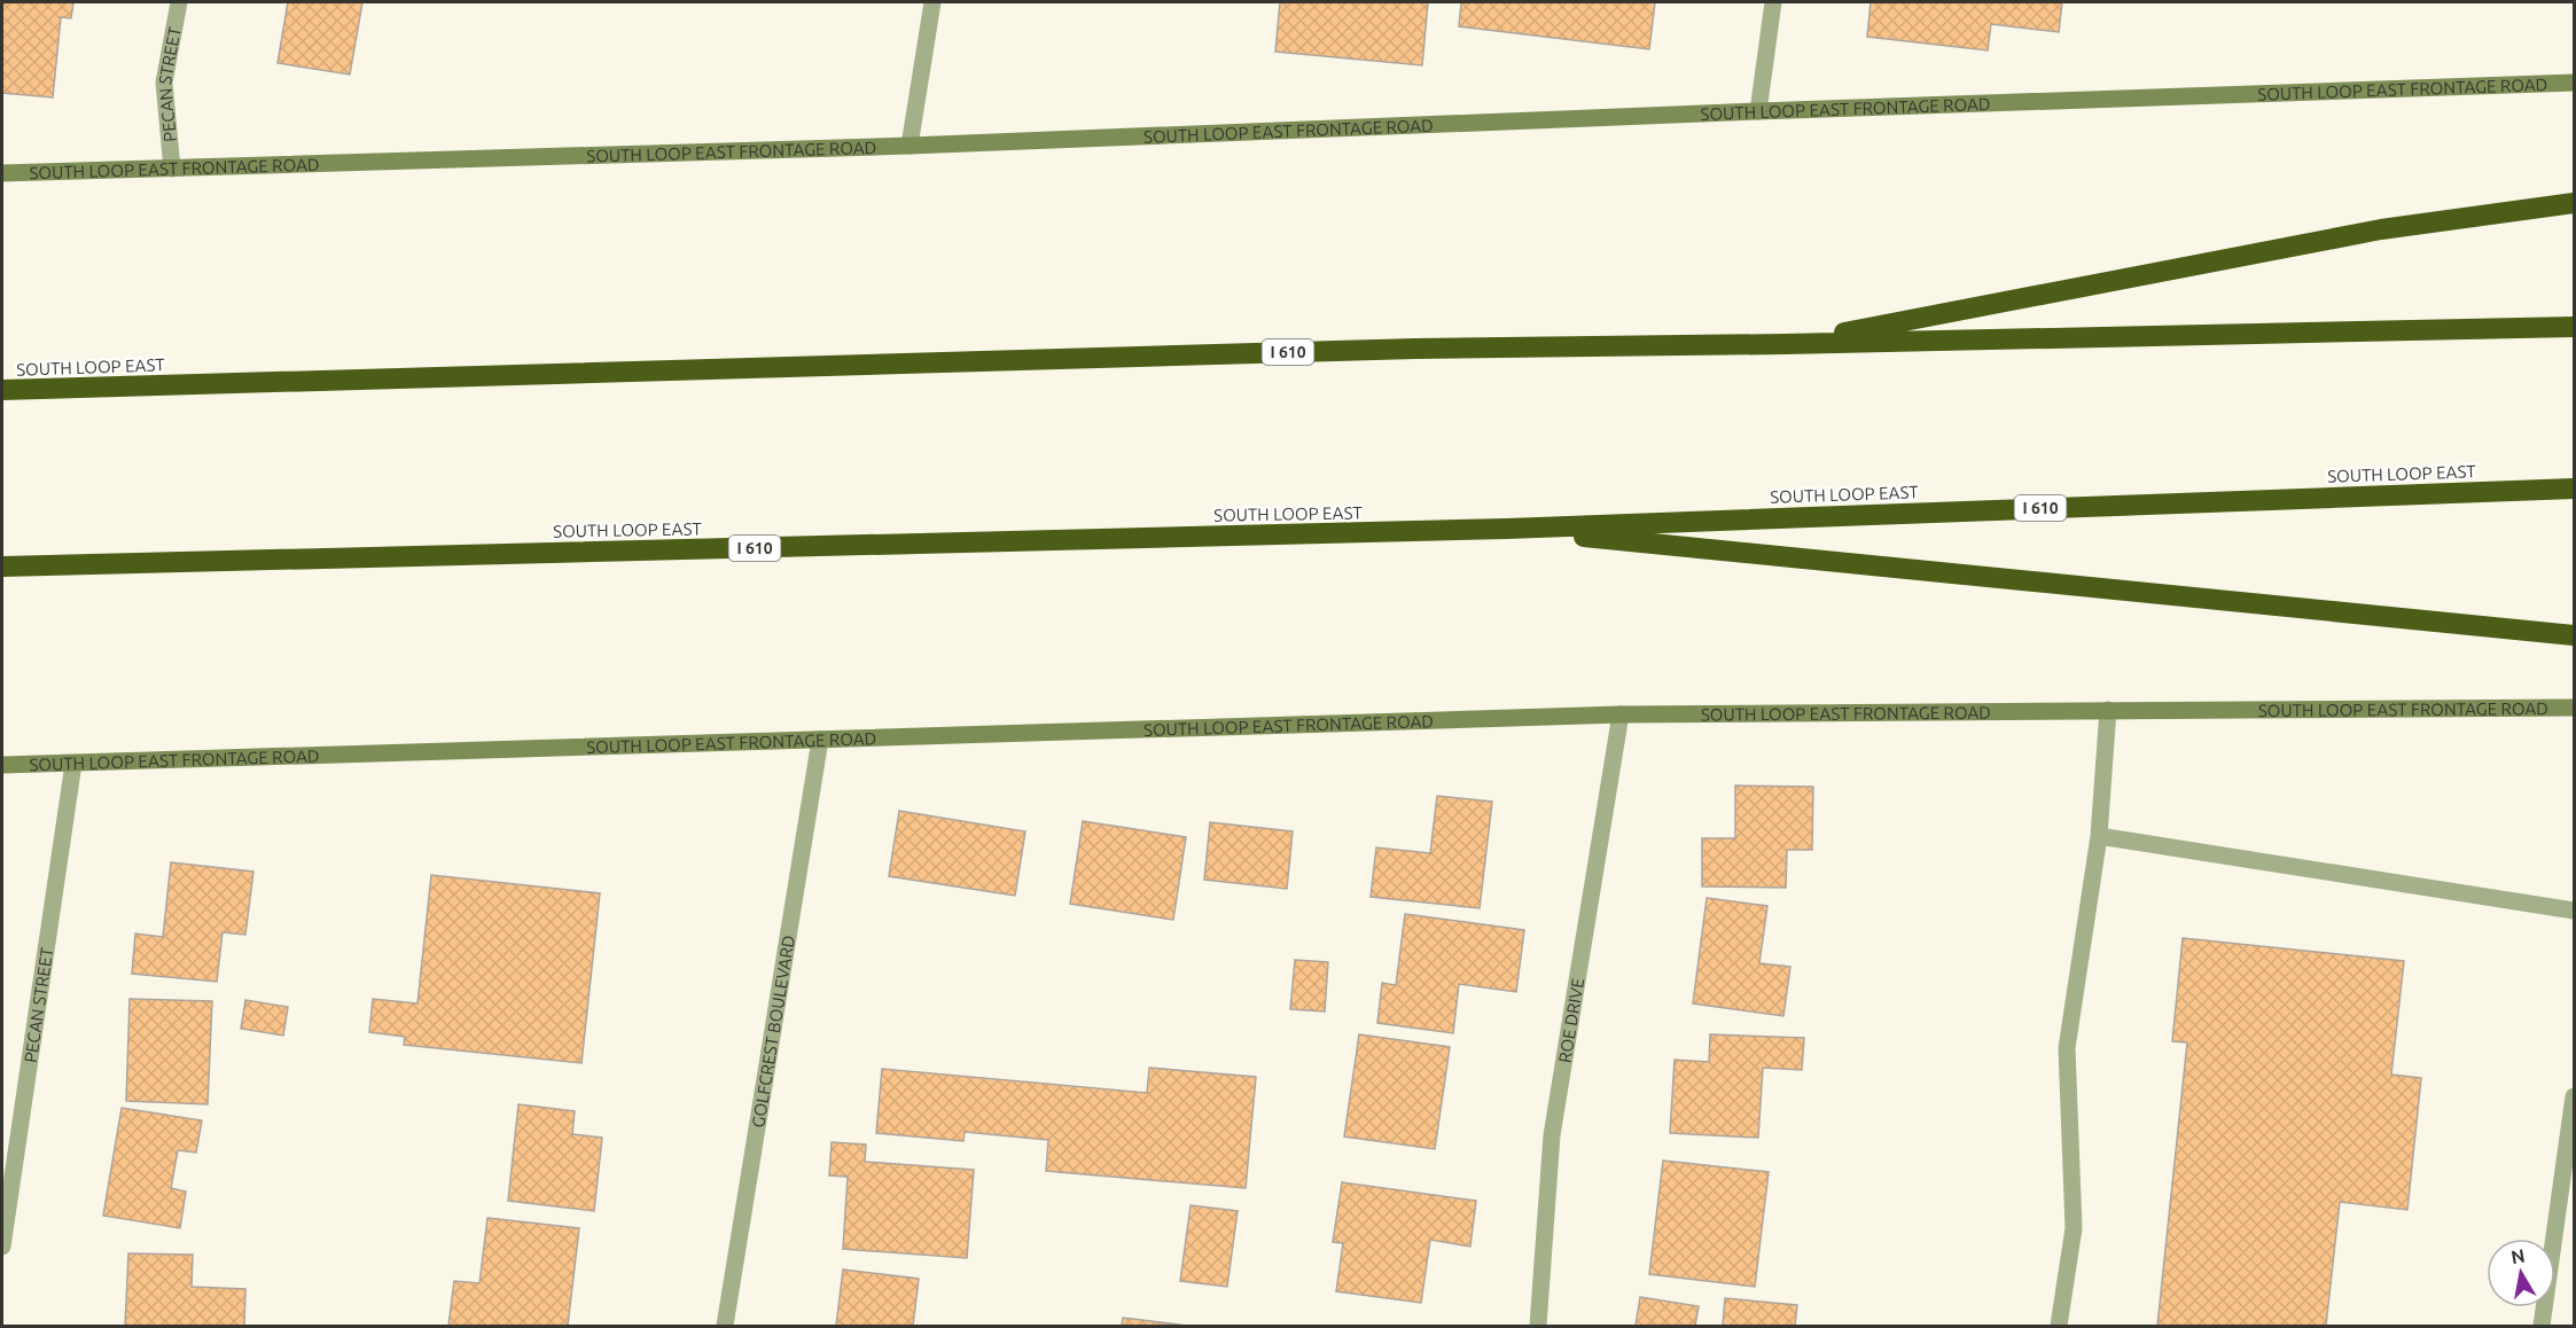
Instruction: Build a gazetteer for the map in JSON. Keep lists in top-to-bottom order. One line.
{"streets":{"highway":["I 610","SOUTH LOOP EAST"],"main road":["SOUTH LOOP EAST FRONTAGE ROAD"],"street":["PECAN STREET","ROE DRIVE","GOLFCREST BOULEVARD"]},"crossings":[["PECAN STREET","SOUTH LOOP EAST FRONTAGE ROAD"],["SOUTH LOOP EAST FRONTAGE ROAD","ROE DRIVE"],["SOUTH LOOP EAST FRONTAGE ROAD","GOLFCREST BOULEVARD"]],"north":"top"}
